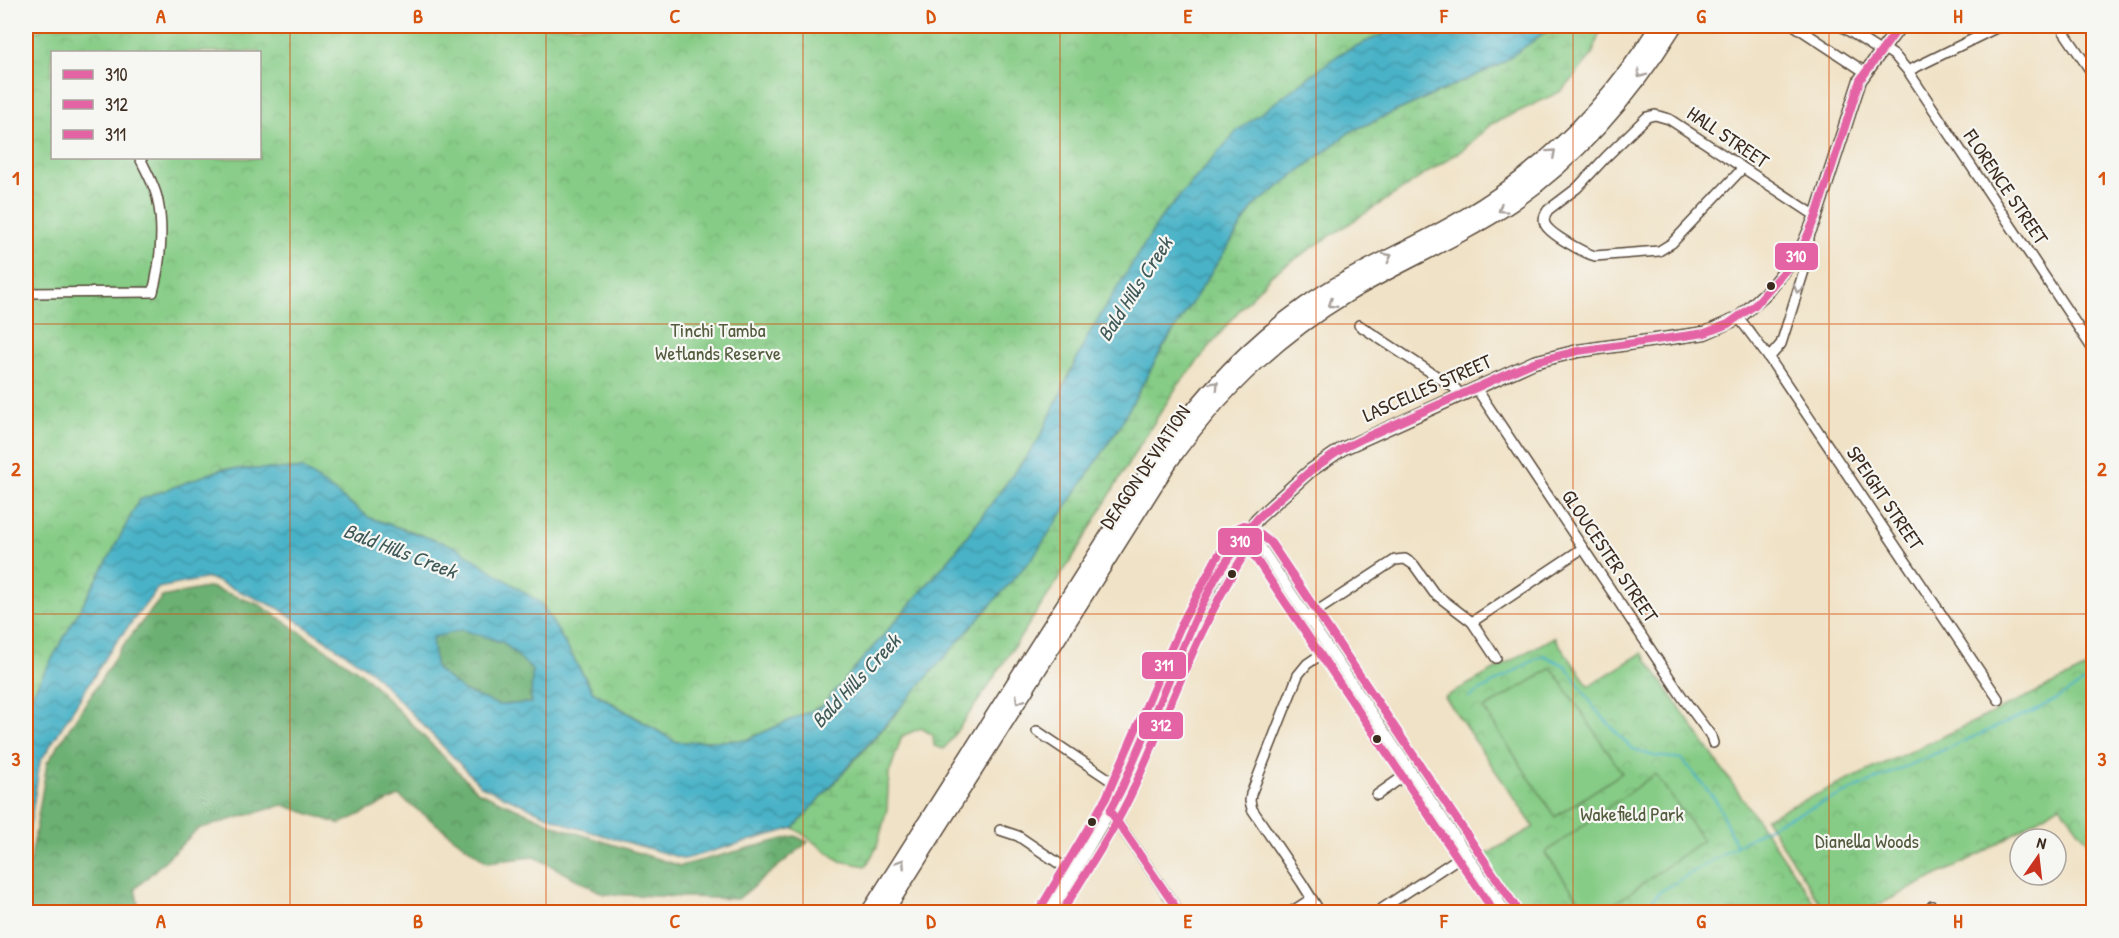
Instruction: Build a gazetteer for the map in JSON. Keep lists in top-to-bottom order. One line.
{"streets":{"highway":["DEAGON DEVIATION"],"street":["HALL STREET","FLORENCE STREET","LASCELLES STREET","SPEIGHT STREET","GLOUCESTER STREET"]},"crossings":[["HALL STREET","LASCELLES STREET"],["FLORENCE STREET","LASCELLES STREET"],["LASCELLES STREET","SPEIGHT STREET"],["LASCELLES STREET","GLOUCESTER STREET"]],"water":["Bald Hills Creek"],"parks":["Tinchi Tamba Wetlands Reserve","Wakefield Park","Dianella Woods"],"lines":["transit line 310","transit line 311","transit line 312"],"legend":["310","312","311"],"north":"top","grid":{"columns":["A","B","C","D","E","F","G","H"],"rows":["1","2","3"]}}
